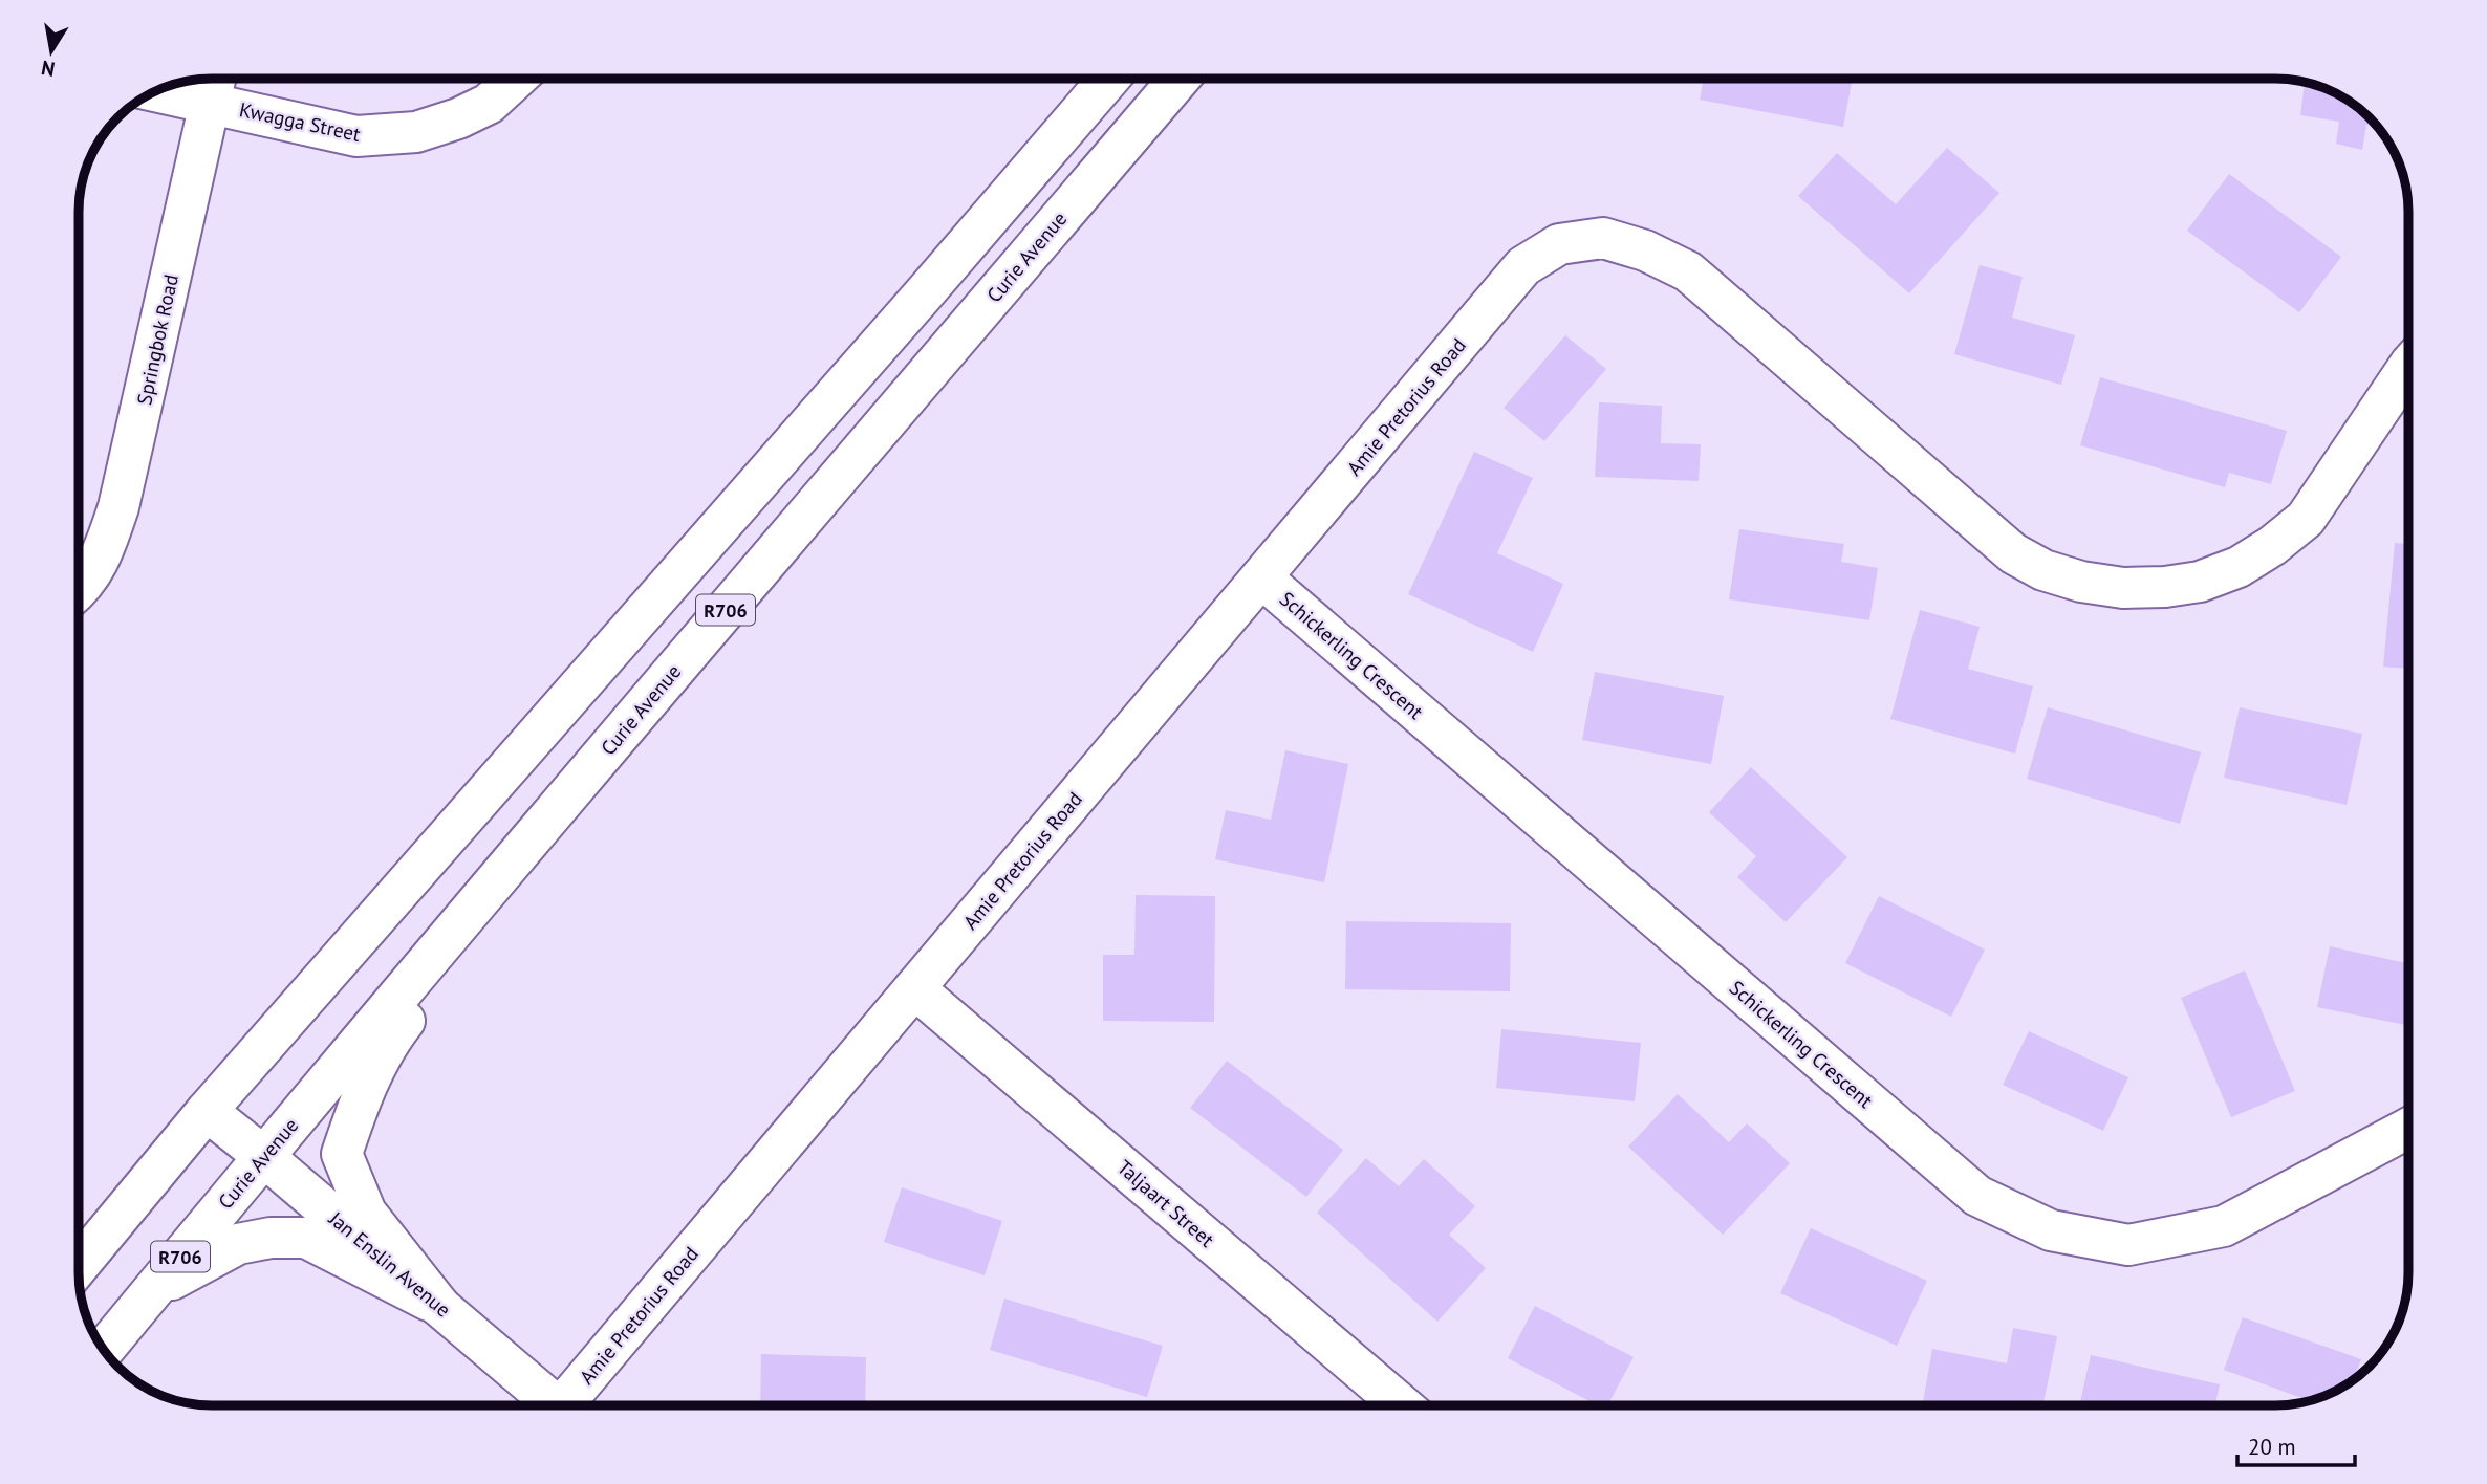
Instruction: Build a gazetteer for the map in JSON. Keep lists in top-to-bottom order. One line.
{"streets":{"street":["Kwagga Street","Curie Avenue","Springbok Road","Amie Pretorius Road","R706","Schickerling Crescent","Taljaart Street","Jan Enslin Avenue"]},"crossings":[["Kwagga Street","Springbok Road"],["Curie Avenue","Jan Enslin Avenue"],["Amie Pretorius Road","Schickerling Crescent"],["Amie Pretorius Road","Taljaart Street"],["R706","Jan Enslin Avenue"]],"scale_bar":"20 m","north":"bottom"}
